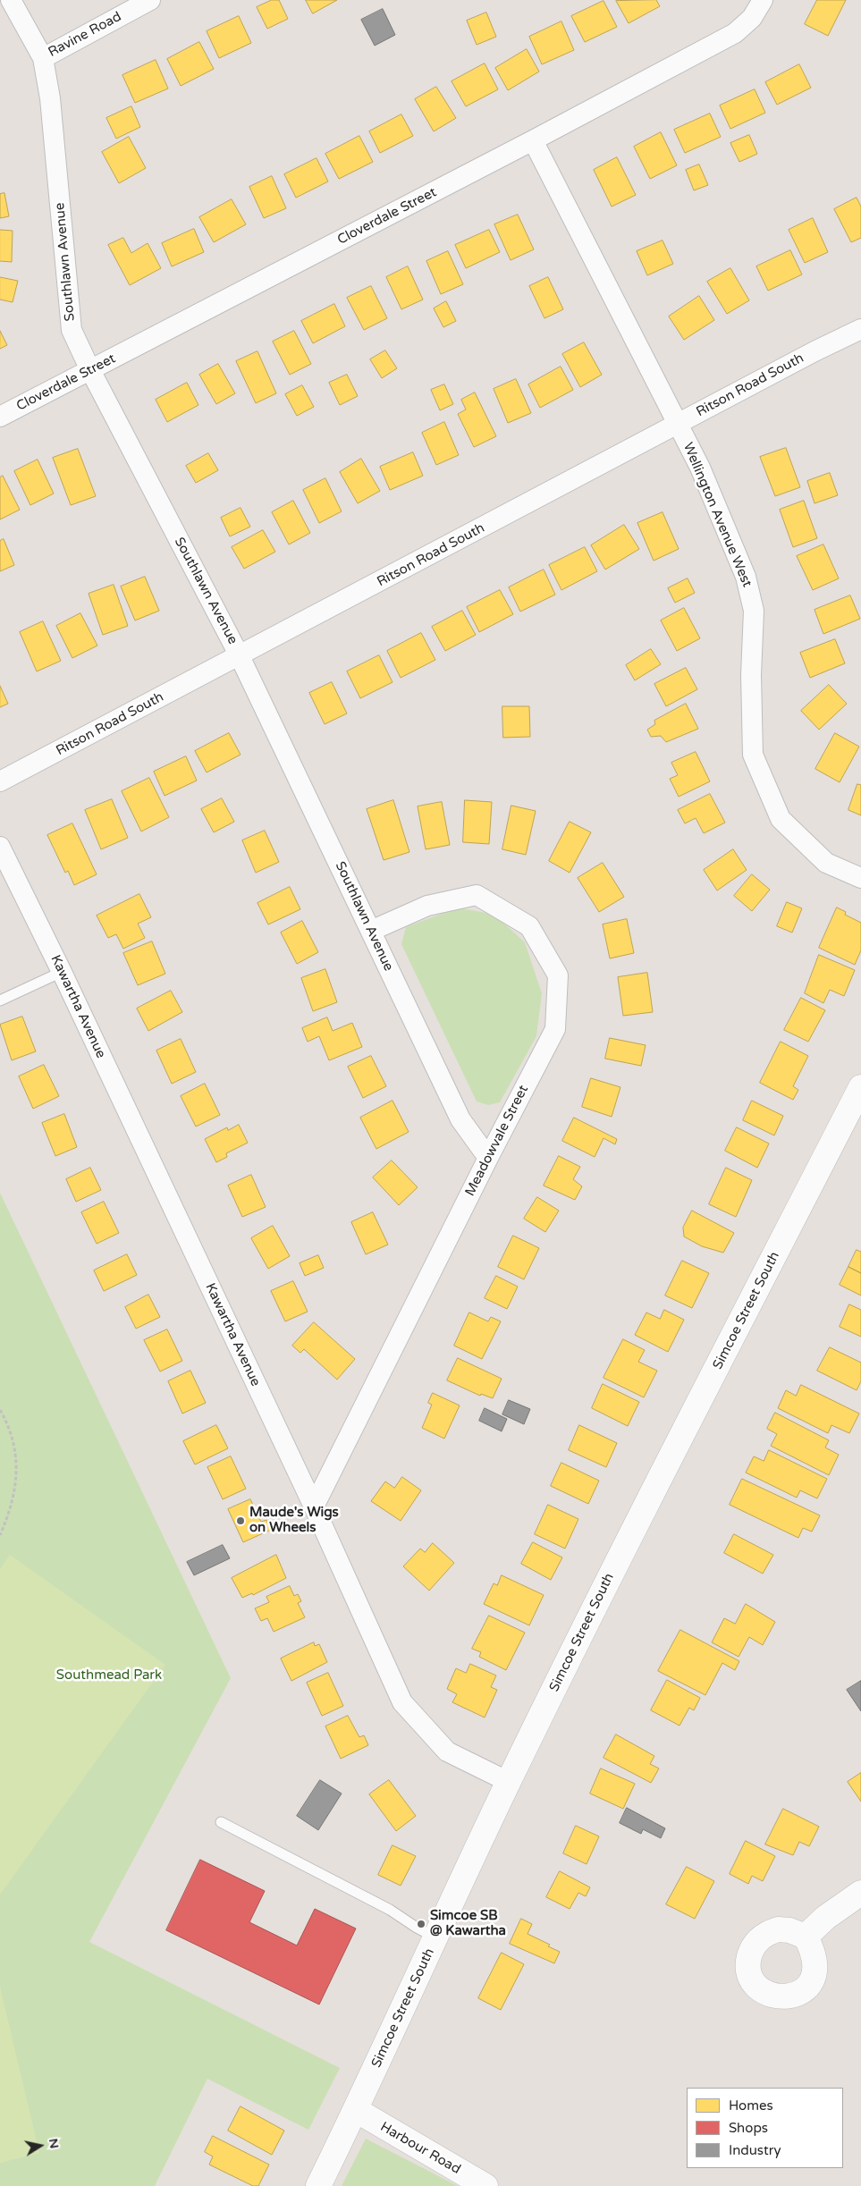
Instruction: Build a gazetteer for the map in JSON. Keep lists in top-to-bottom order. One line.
{"streets":{"street":["Ravine Road","Cloverdale Street","Southlawn Avenue","Ritson Road South","Wellington Avenue West","Kawartha Avenue","Meadowvale Street","Simcoe Street South","Harbour Road"]},"crossings":[["Ravine Road","Southlawn Avenue"],["Cloverdale Street","Southlawn Avenue"],["Cloverdale Street","Wellington Avenue West"],["Southlawn Avenue","Ritson Road South"],["Southlawn Avenue","Meadowvale Street"],["Ritson Road South","Wellington Avenue West"],["Kawartha Avenue","Meadowvale Street"],["Kawartha Avenue","Simcoe Street South"],["Simcoe Street South","Harbour Road"]],"parks":["Southmead Park"],"places":["Maude's Wigs on Wheels","Simcoe SB @ Kawartha"],"legend":["Homes","Shops","Industry"],"north":"right"}
